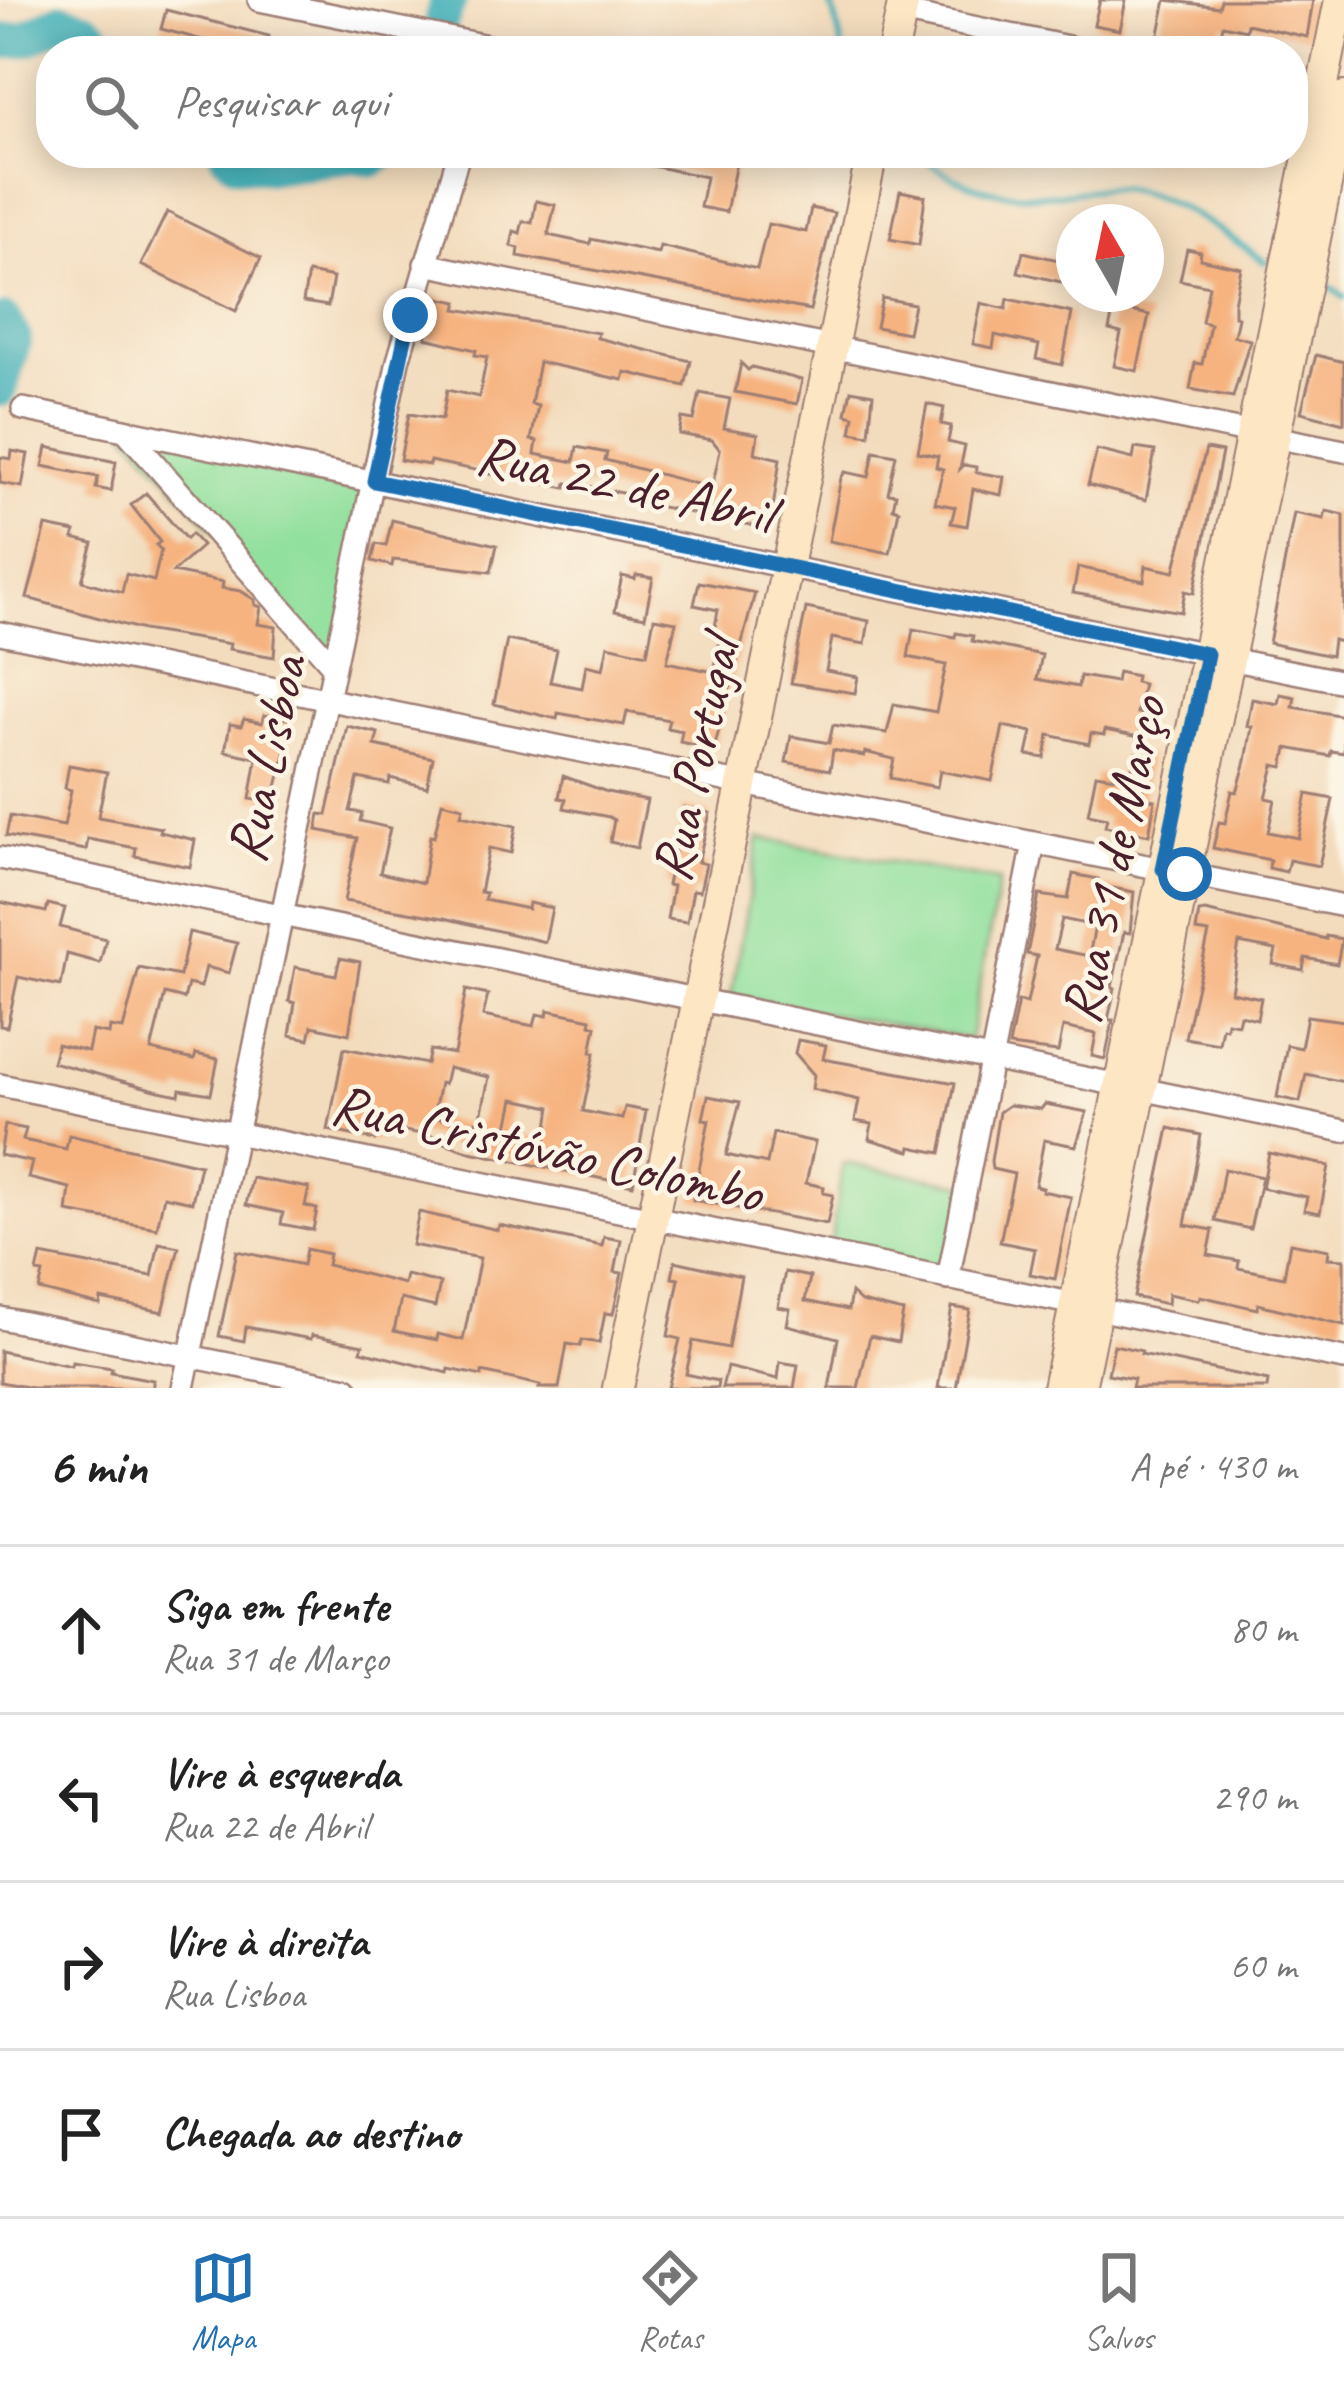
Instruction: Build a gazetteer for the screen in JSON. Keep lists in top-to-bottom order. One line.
{"streets":{"main road":["Rua Portugal","Rua 31 de Março"],"street":["Rua 22 de Abril","Rua Lisboa","Rua Cristóvão Colombo"]},"crossings":[["Rua 22 de Abril","Rua Lisboa"],["Rua 22 de Abril","Rua Portugal"],["Rua 22 de Abril","Rua 31 de Março"],["Rua Lisboa","Rua Cristóvão Colombo"],["Rua Portugal","Rua Cristóvão Colombo"],["Rua 31 de Março","Rua Cristóvão Colombo"]],"north":"top","page":{"search":"Pesquisar aqui","heading":["6 min","A pé · 430 m"],"list":[["Siga em frente","Rua 31 de Março","80 m"],["Vire à esquerda","Rua 22 de Abril","290 m"],["Vire à direita","Rua Lisboa","60 m"],"Chegada ao destino"],"nav":["Mapa","Rotas","Salvos"]}}
